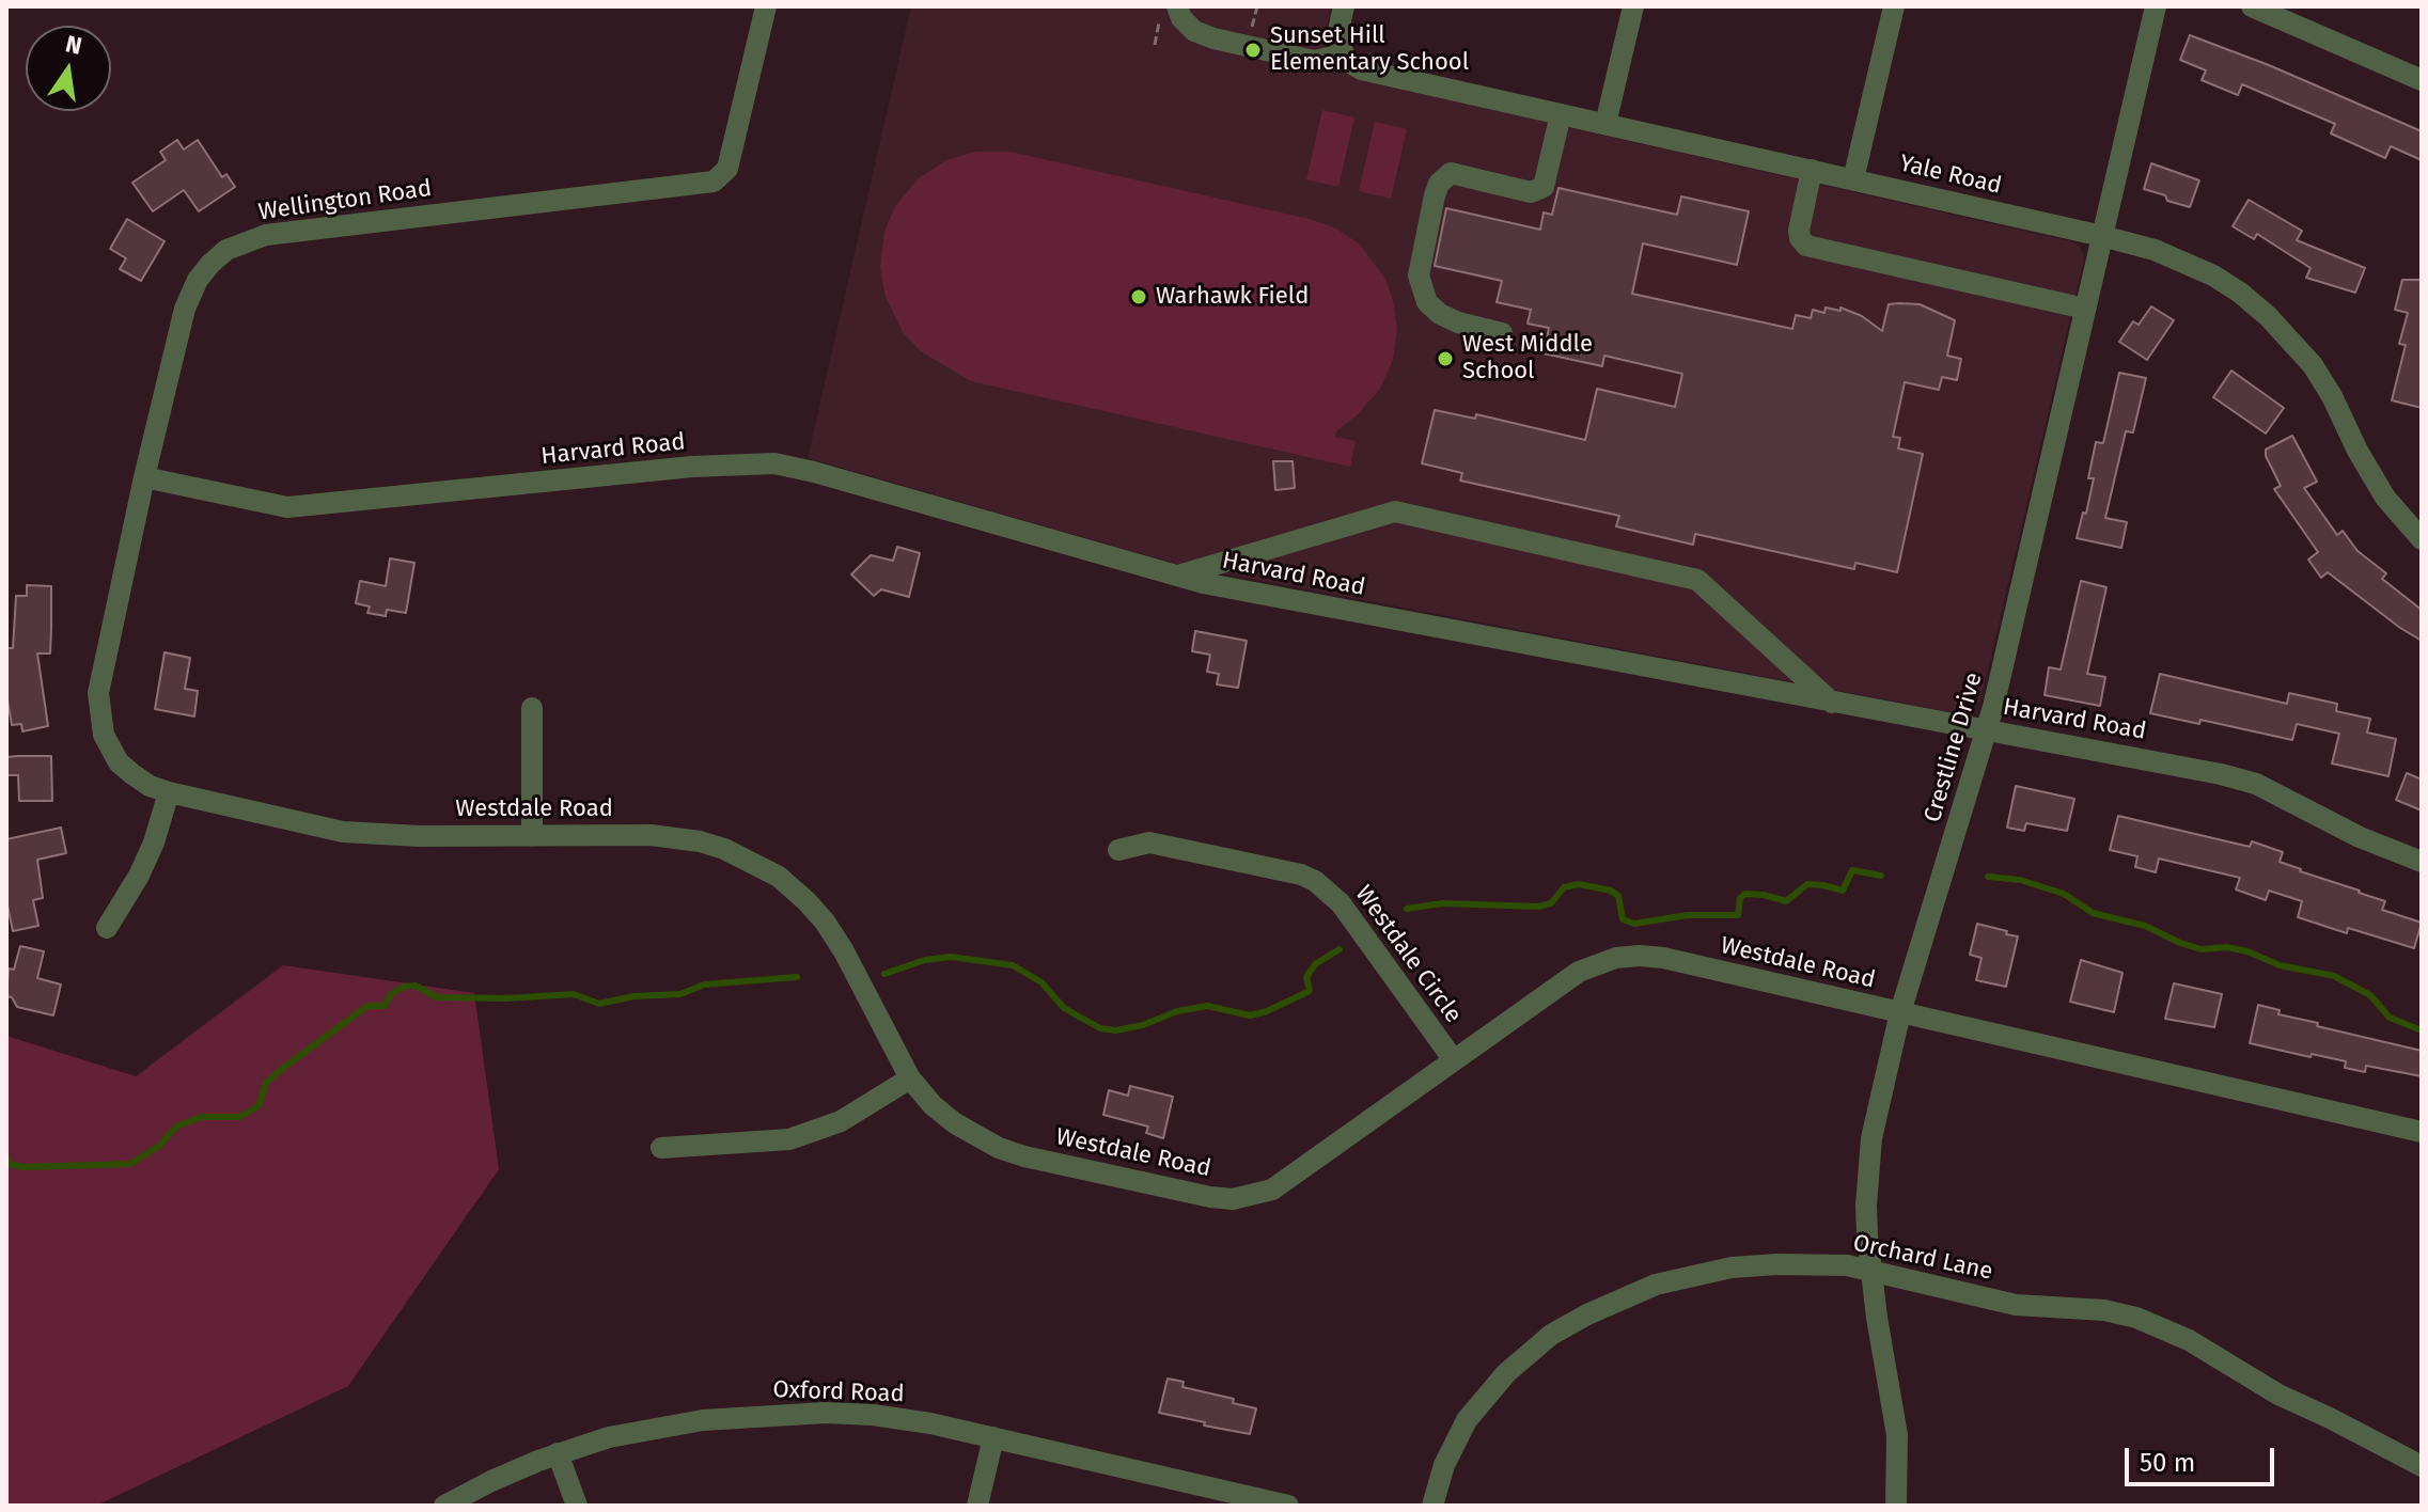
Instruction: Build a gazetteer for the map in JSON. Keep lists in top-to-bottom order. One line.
{"streets":{"street":["Yale Road","Wellington Road","Harvard Road","Crestline Drive","Westdale Road","Westdale Circle","Orchard Lane","Oxford Road"]},"crossings":[["Yale Road","Crestline Drive"],["Wellington Road","Harvard Road"],["Wellington Road","Westdale Road"],["Harvard Road","Crestline Drive"],["Crestline Drive","Westdale Road"],["Crestline Drive","Orchard Lane"],["Westdale Road","Westdale Circle"]],"places":["Sunset Hill Elementary School","Warhawk Field","West Middle School"],"scale_bar":"50 m","north":"top"}
